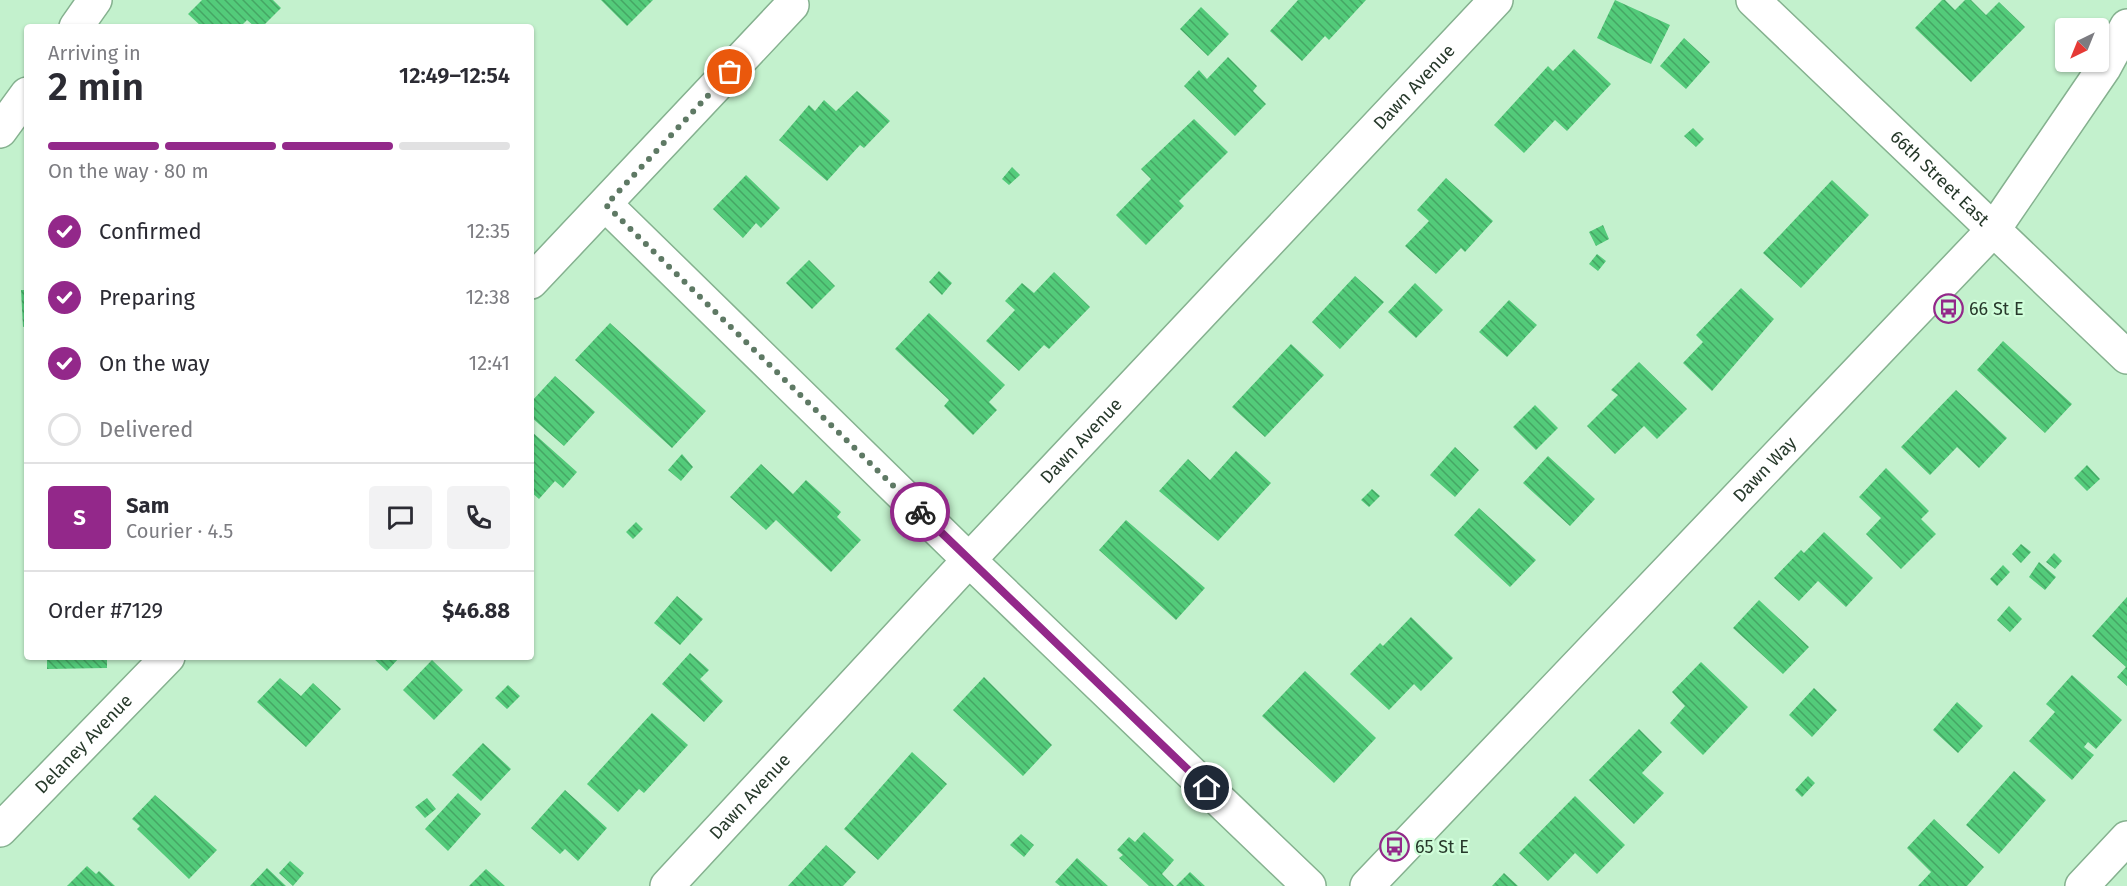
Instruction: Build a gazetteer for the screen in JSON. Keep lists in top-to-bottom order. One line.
{"streets":{"street":["Dawn Avenue","66th Street East","Dawn Way","Delaney Avenue"]},"crossings":[["66th Street East","Dawn Way"]],"places":{"bus stop":["66 St E","65 St E"]},"north":"bottom left","page":{"heading":["2 min","Arriving in","12:49–12:54"],"panel":["Sam","Courier · 4.5","Order #7129","$46.88"],"bar":"On the way · 80 m","list":[["Confirmed","12:35"],["Preparing","12:38"],["On the way","12:41"],"Delivered"],"round":"S"}}
